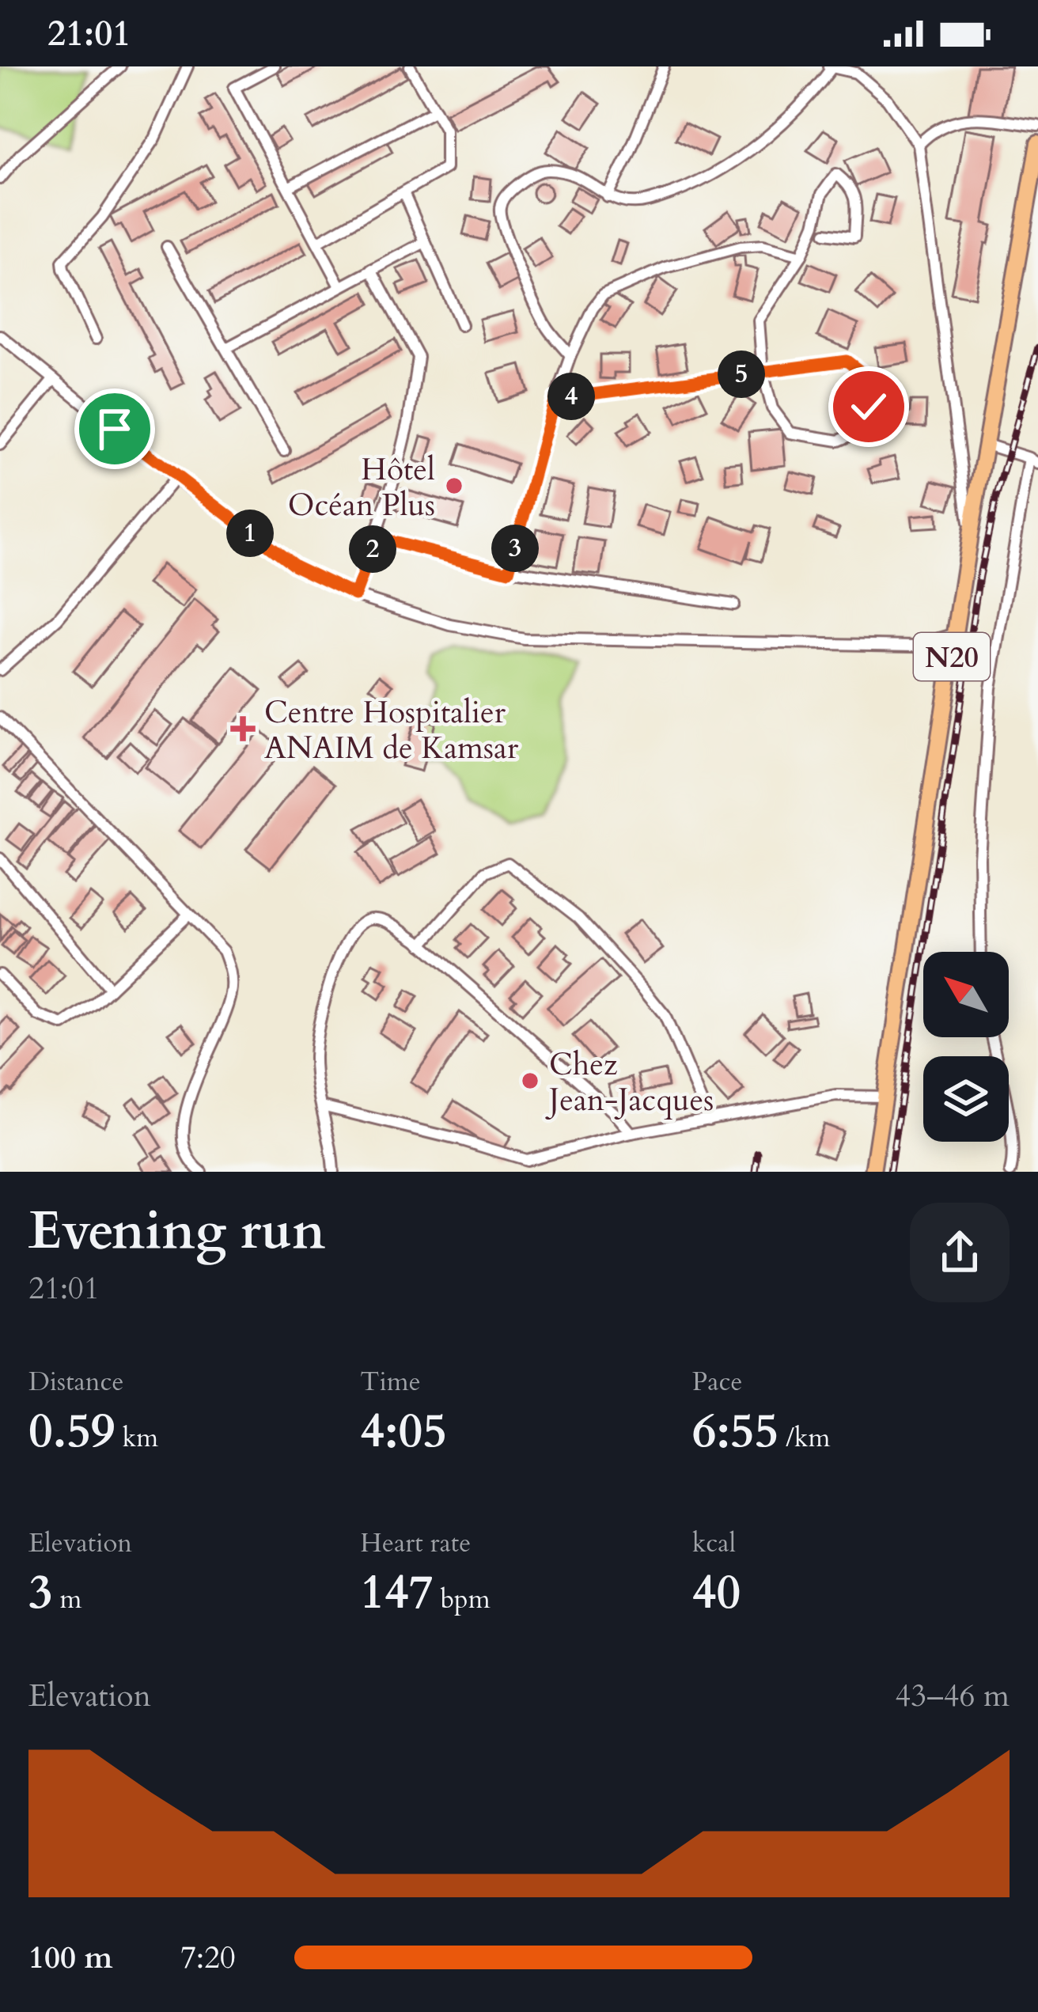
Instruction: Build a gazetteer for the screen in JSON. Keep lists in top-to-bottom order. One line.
{"streets":{"main road":["N20"]},"places":{"other":["Hôtel Océan Plus","Chez Jean-Jacques"],"health":["Centre Hospitalier ANAIM de Kamsar"]},"north":"top left","page":{"status":"21:01","pins":["5","4","1","3","2"],"heading":["Evening run","21:01"],"stats":[["Distance","0.59 km"],["Time","4:05"],["Pace","6:55 /km"],["Elevation","3 m"],["Heart rate","147 bpm"],["kcal","40"]],"chart":["Elevation","43–46 m"],"list":[{"name":"100 m","note":"7:20"}]}}
